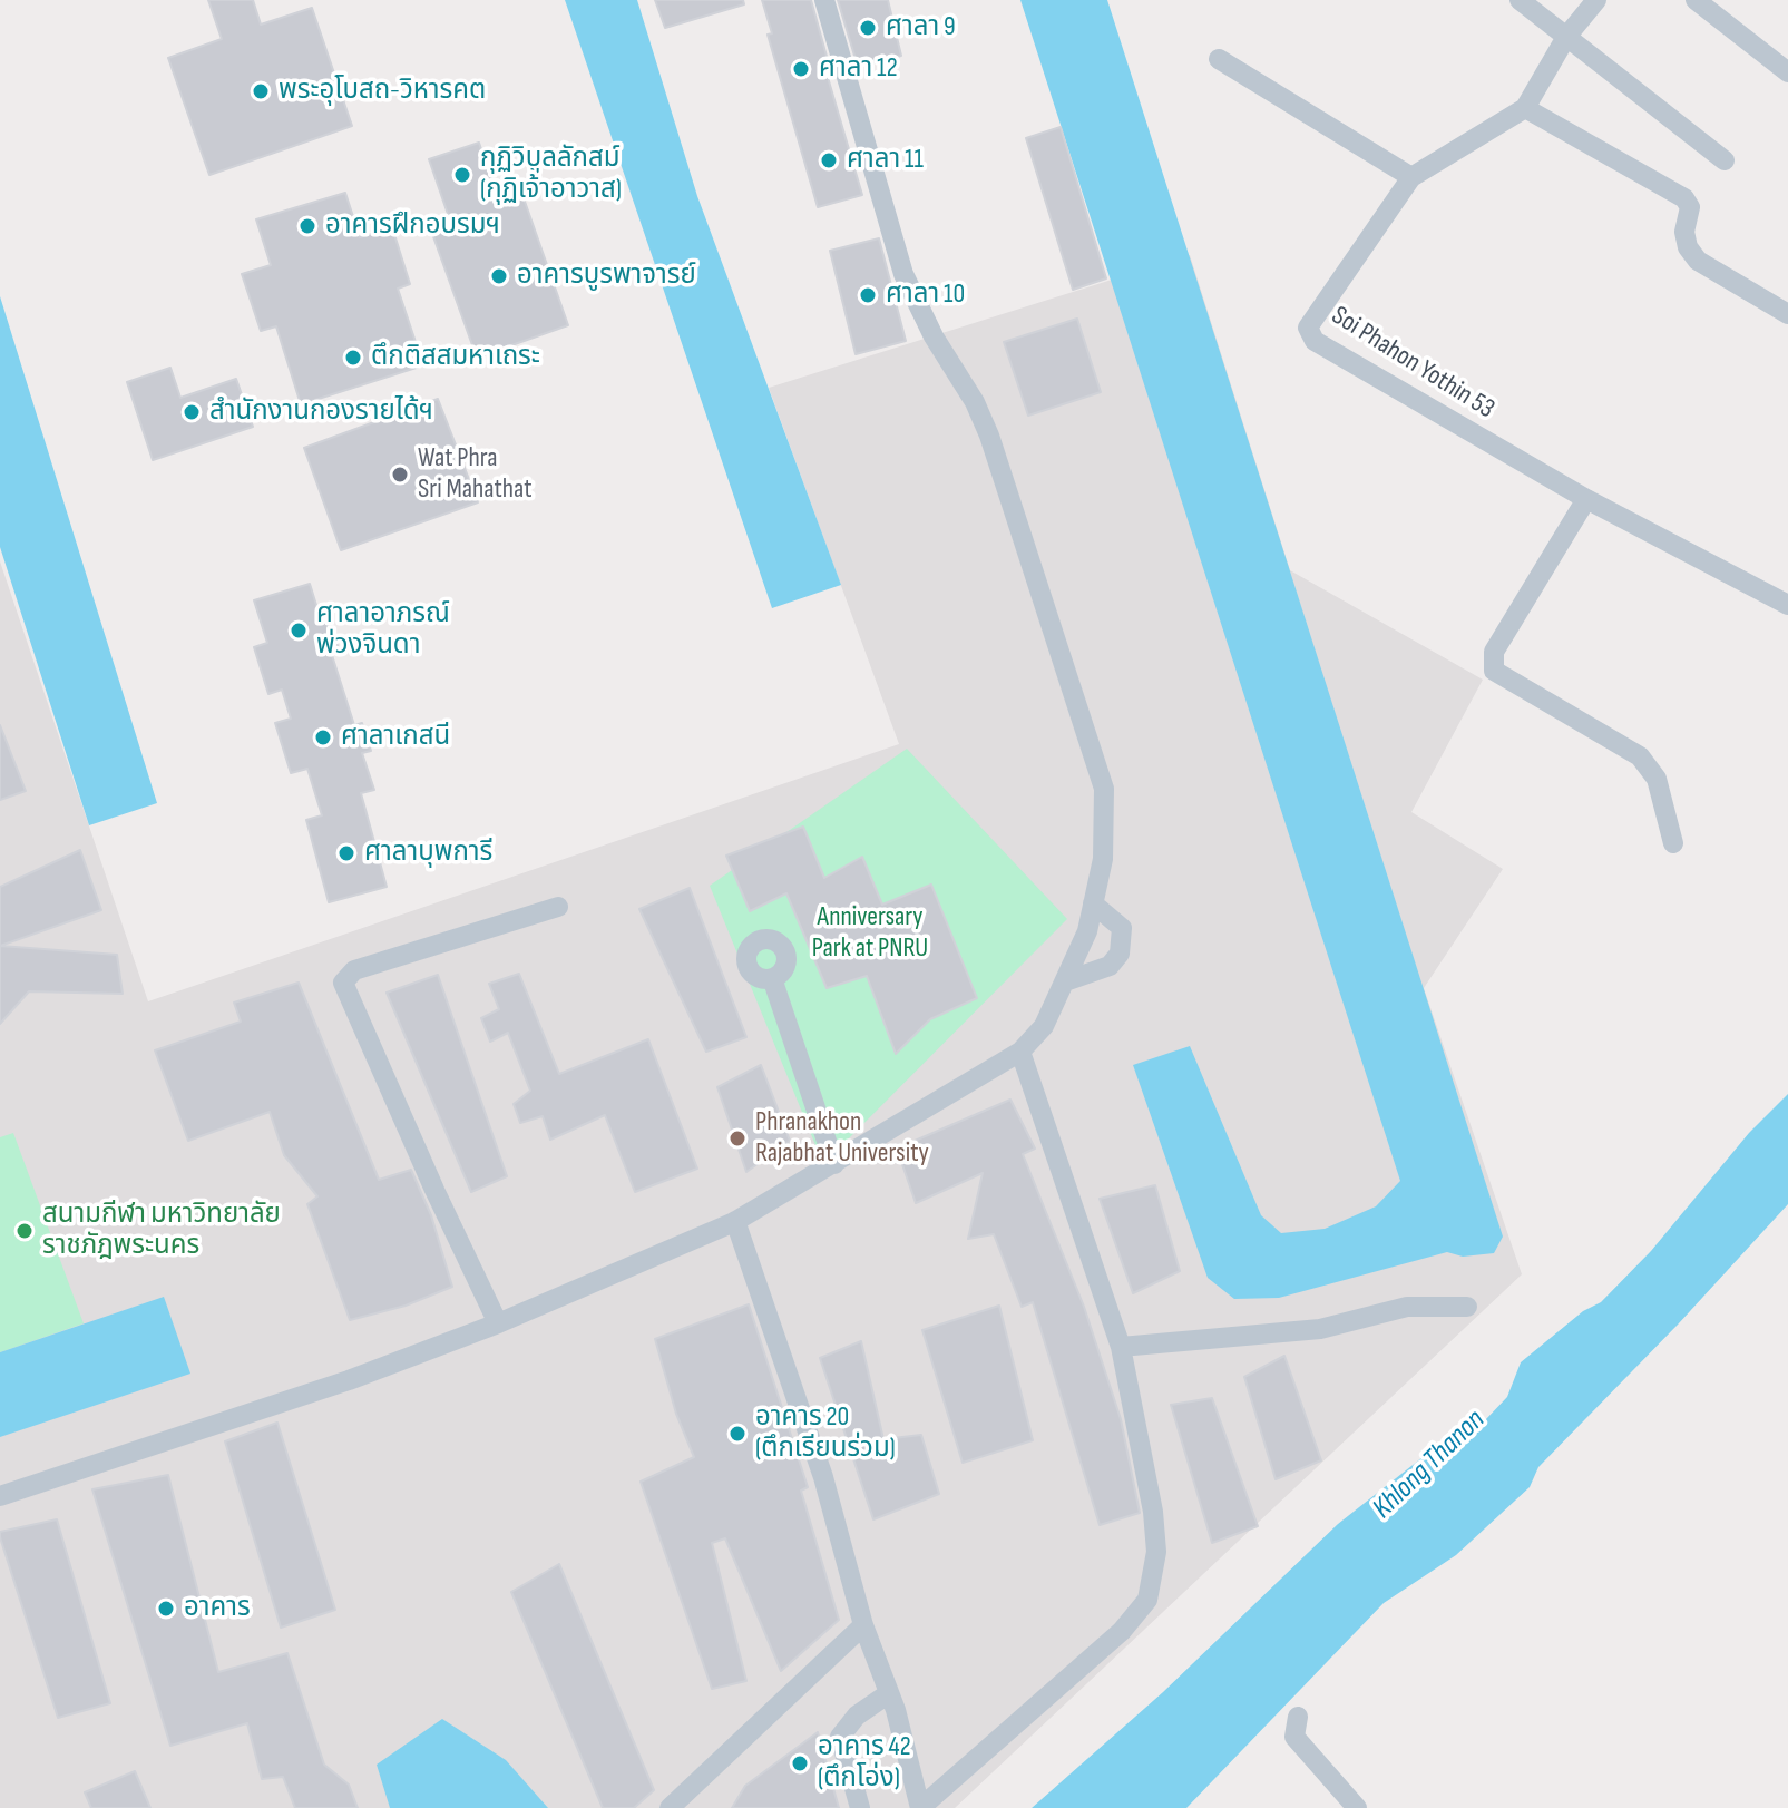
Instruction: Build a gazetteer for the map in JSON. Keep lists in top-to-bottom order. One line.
{"streets":{"street":["Soi Phahon Yothin 53"]},"water":["Khlong Thanon"],"parks":["Anniversary Park at PNRU"],"places":["ศาลา 9","ศาลา 12","พระอุโบสถ-วิหารคต","ศาลา 11","กุฏิวิบูลลักสม์ (กุฏิเจ้าอาวาส)","อาคารฝึกอบรมฯ","อาคารบูรพาจารย์","ศาลา 10","ตึกติสสมหาเถระ","สำนักงานกองรายได้ฯ","Wat Phra Sri Mahathat","ศาลาอาภรณ์ พ่วงจินดา","ศาลาเกสนี","ศาลาบุพการี","Phranakhon Rajabhat University","สนามกีฬา มหาวิทยาลัย ราชภัฎพระนคร","อาคาร 20 (ตึกเรียนร่วม)","อาคาร","อาคาร 42 (ตึกโอ่ง)"]}
